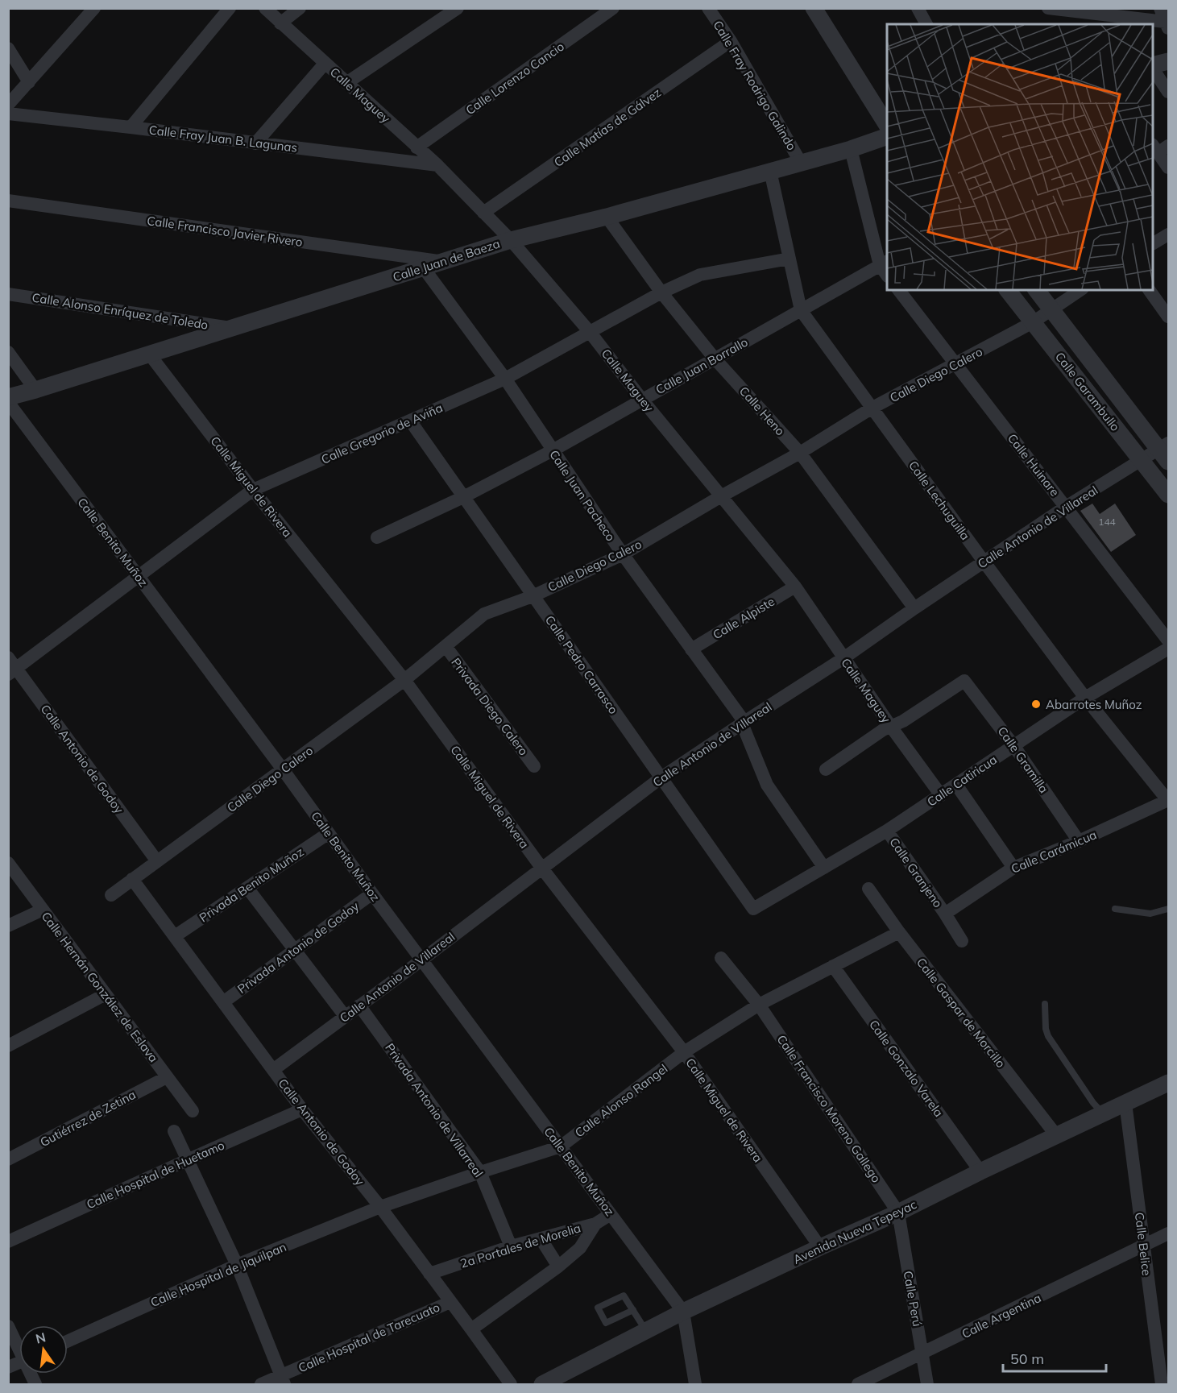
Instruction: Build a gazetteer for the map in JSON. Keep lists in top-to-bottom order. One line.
{"streets":{"street":["Calle Lorenzo Cancio","Calle Fray Rodrigo Galindo","Calle Maguey","Calle Matías de Gálvez","Calle Fray Juan B. Lagunas","Calle Francisco Javier Rivero","Calle Juan de Baeza","Calle Alonso Enríquez de Toledo","Calle Juan Borrallo","Calle Diego Calero","Calle Garambullo","Calle Heno","Calle Gregorio de Aviña","Calle Huinare","Calle Miguel de Rivera","Calle Juan Pacheco","Calle Lechuguilla","Calle Antonio de Villareal","Calle Benito Muñoz","Calle Alpiste","Calle Pedro Carrasco","Privada Diego Calero","Calle Antonio de Godoy","Calle Gramilla","Calle Catiricua","Calle Carámicua","Calle Granjeno","Privada Benito Muñoz","Privada Antonio de Godoy","Calle Hernán González de Eslava","Calle Gaspar de Morcillo","Calle Gonzalo Varela","Calle Alonso Rangel","Calle Francisco Moreno Gallego","Privada Antonio de Villarreal","Gutiérrez de Zetina","Calle Hospital de Huetamo","Avenida Nueva Tepeyac","Calle Belice","2a Portales de Morelia","Calle Hospital de Jiquilpan","Calle Perú","Calle Argentina","Calle Hospital de Tarecuato"]},"crossings":[["Calle Lorenzo Cancio","Calle Maguey"],["Calle Fray Rodrigo Galindo","Calle Matías de Gálvez"],["Calle Fray Rodrigo Galindo","Calle Juan de Baeza"],["Calle Maguey","Calle Matías de Gálvez"],["Calle Maguey","Calle Fray Juan B. Lagunas"],["Calle Maguey","Calle Juan de Baeza"],["Calle Maguey","Calle Juan Borrallo"],["Calle Maguey","Calle Diego Calero"],["Calle Maguey","Calle Gregorio de Aviña"],["Calle Maguey","Calle Antonio de Villareal"],["Calle Maguey","Calle Alpiste"],["Calle Maguey","Calle Gramilla"],["Calle Maguey","Calle Catiricua"],["Calle Francisco Javier Rivero","Calle Juan de Baeza"],["Calle Juan de Baeza","Calle Alonso Enríquez de Toledo"],["Calle Juan de Baeza","Calle Heno"],["Calle Juan de Baeza","Calle Miguel de Rivera"],["Calle Juan de Baeza","Calle Juan Pacheco"],["Calle Juan de Baeza","Calle Lechuguilla"],["Calle Juan Borrallo","Calle Heno"],["Calle Juan Borrallo","Calle Juan Pacheco"],["Calle Juan Borrallo","Calle Lechuguilla"],["Calle Juan Borrallo","Calle Pedro Carrasco"],["Calle Diego Calero","Calle Garambullo"],["Calle Diego Calero","Calle Heno"],["Calle Diego Calero","Calle Huinare"],["Calle Diego Calero","Calle Miguel de Rivera"],["Calle Diego Calero","Calle Juan Pacheco"],["Calle Diego Calero","Calle Lechuguilla"],["Calle Diego Calero","Calle Benito Muñoz"],["Calle Diego Calero","Calle Pedro Carrasco"],["Calle Diego Calero","Privada Diego Calero"],["Calle Diego Calero","Calle Antonio de Godoy"],["Calle Garambullo","Calle Antonio de Villareal"],["Calle Heno","Calle Gregorio de Aviña"],["Calle Heno","Calle Antonio de Villareal"],["Calle Gregorio de Aviña","Calle Miguel de Rivera"],["Calle Gregorio de Aviña","Calle Juan Pacheco"],["Calle Gregorio de Aviña","Calle Lechuguilla"],["Calle Gregorio de Aviña","Calle Benito Muñoz"],["Calle Gregorio de Aviña","Calle Pedro Carrasco"],["Calle Gregorio de Aviña","Calle Antonio de Godoy"],["Calle Huinare","Calle Antonio de Villareal"],["Calle Miguel de Rivera","Calle Antonio de Villareal"],["Calle Miguel de Rivera","Calle Alonso Rangel"],["Calle Miguel de Rivera","Avenida Nueva Tepeyac"],["Calle Juan Pacheco","Calle Antonio de Villareal"],["Calle Juan Pacheco","Calle Alpiste"],["Calle Juan Pacheco","Calle Catiricua"],["Calle Lechuguilla","Calle Antonio de Villareal"],["Calle Lechuguilla","Calle Catiricua"],["Calle Lechuguilla","Calle Carámicua"],["Calle Antonio de Villareal","Calle Benito Muñoz"],["Calle Antonio de Villareal","Calle Pedro Carrasco"],["Calle Antonio de Villareal","Calle Antonio de Godoy"],["Calle Antonio de Villareal","Privada Antonio de Villarreal"],["Calle Benito Muñoz","Privada Benito Muñoz"],["Calle Benito Muñoz","Privada Antonio de Godoy"],["Calle Benito Muñoz","Calle Alonso Rangel"],["Calle Benito Muñoz","Avenida Nueva Tepeyac"],["Calle Benito Muñoz","2a Portales de Morelia"],["Calle Pedro Carrasco","Calle Catiricua"],["Calle Antonio de Godoy","Privada Benito Muñoz"],["Calle Antonio de Godoy","Privada Antonio de Godoy"],["Calle Antonio de Godoy","Calle Alonso Rangel"],["Calle Antonio de Godoy","Calle Hospital de Huetamo"],["Calle Antonio de Godoy","2a Portales de Morelia"],["Calle Antonio de Godoy","Calle Hospital de Jiquilpan"],["Calle Antonio de Godoy","Calle Hospital de Tarecuato"],["Calle Gramilla","Calle Catiricua"],["Calle Gramilla","Calle Carámicua"],["Calle Catiricua","Calle Granjeno"],["Calle Carámicua","Calle Granjeno"],["Calle Hernán González de Eslava","Gutiérrez de Zetina"],["Calle Gaspar de Morcillo","Calle Alonso Rangel"],["Calle Gaspar de Morcillo","Avenida Nueva Tepeyac"],["Calle Gonzalo Varela","Calle Alonso Rangel"],["Calle Gonzalo Varela","Avenida Nueva Tepeyac"],["Calle Alonso Rangel","Calle Francisco Moreno Gallego"],["Calle Alonso Rangel","Privada Antonio de Villarreal"],["Calle Alonso Rangel","Calle Hospital de Jiquilpan"],["Calle Francisco Moreno Gallego","Avenida Nueva Tepeyac"],["Calle Francisco Moreno Gallego","Calle Perú"],["Privada Antonio de Villarreal","2a Portales de Morelia"],["Avenida Nueva Tepeyac","Calle Belice"],["Avenida Nueva Tepeyac","Calle Perú"],["Calle Belice","Calle Argentina"],["Calle Perú","Calle Argentina"]],"places":["Abarrotes Muñoz"],"house_numbers":["144"],"scale_bar":"50 m","north":"top"}
